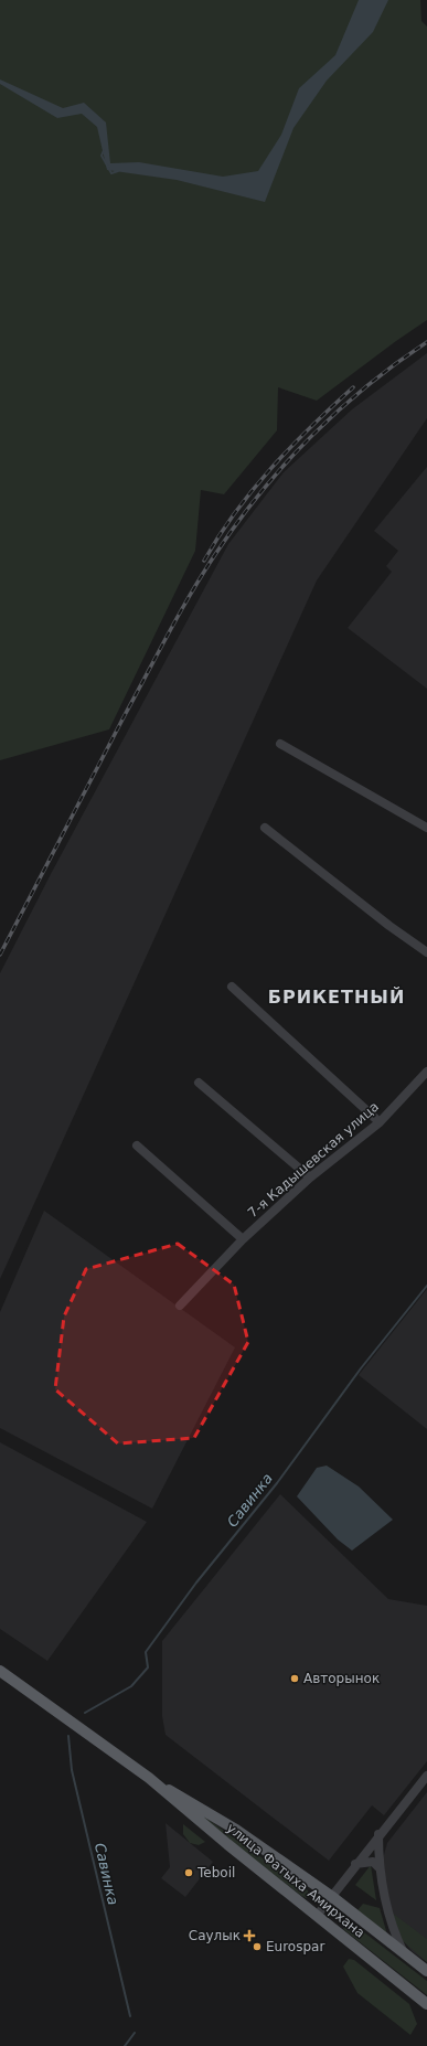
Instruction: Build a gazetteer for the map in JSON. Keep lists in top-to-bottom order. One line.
{"streets":{"main road":["улица Фатыха Амирхана"],"street":["7-я Кадышевская улица"]},"districts":["БРИКЕТНЫЙ"],"water":["Савинка"],"places":{"other":["Авторынок","Teboil","Eurospar"],"health":["Саулык"]}}
